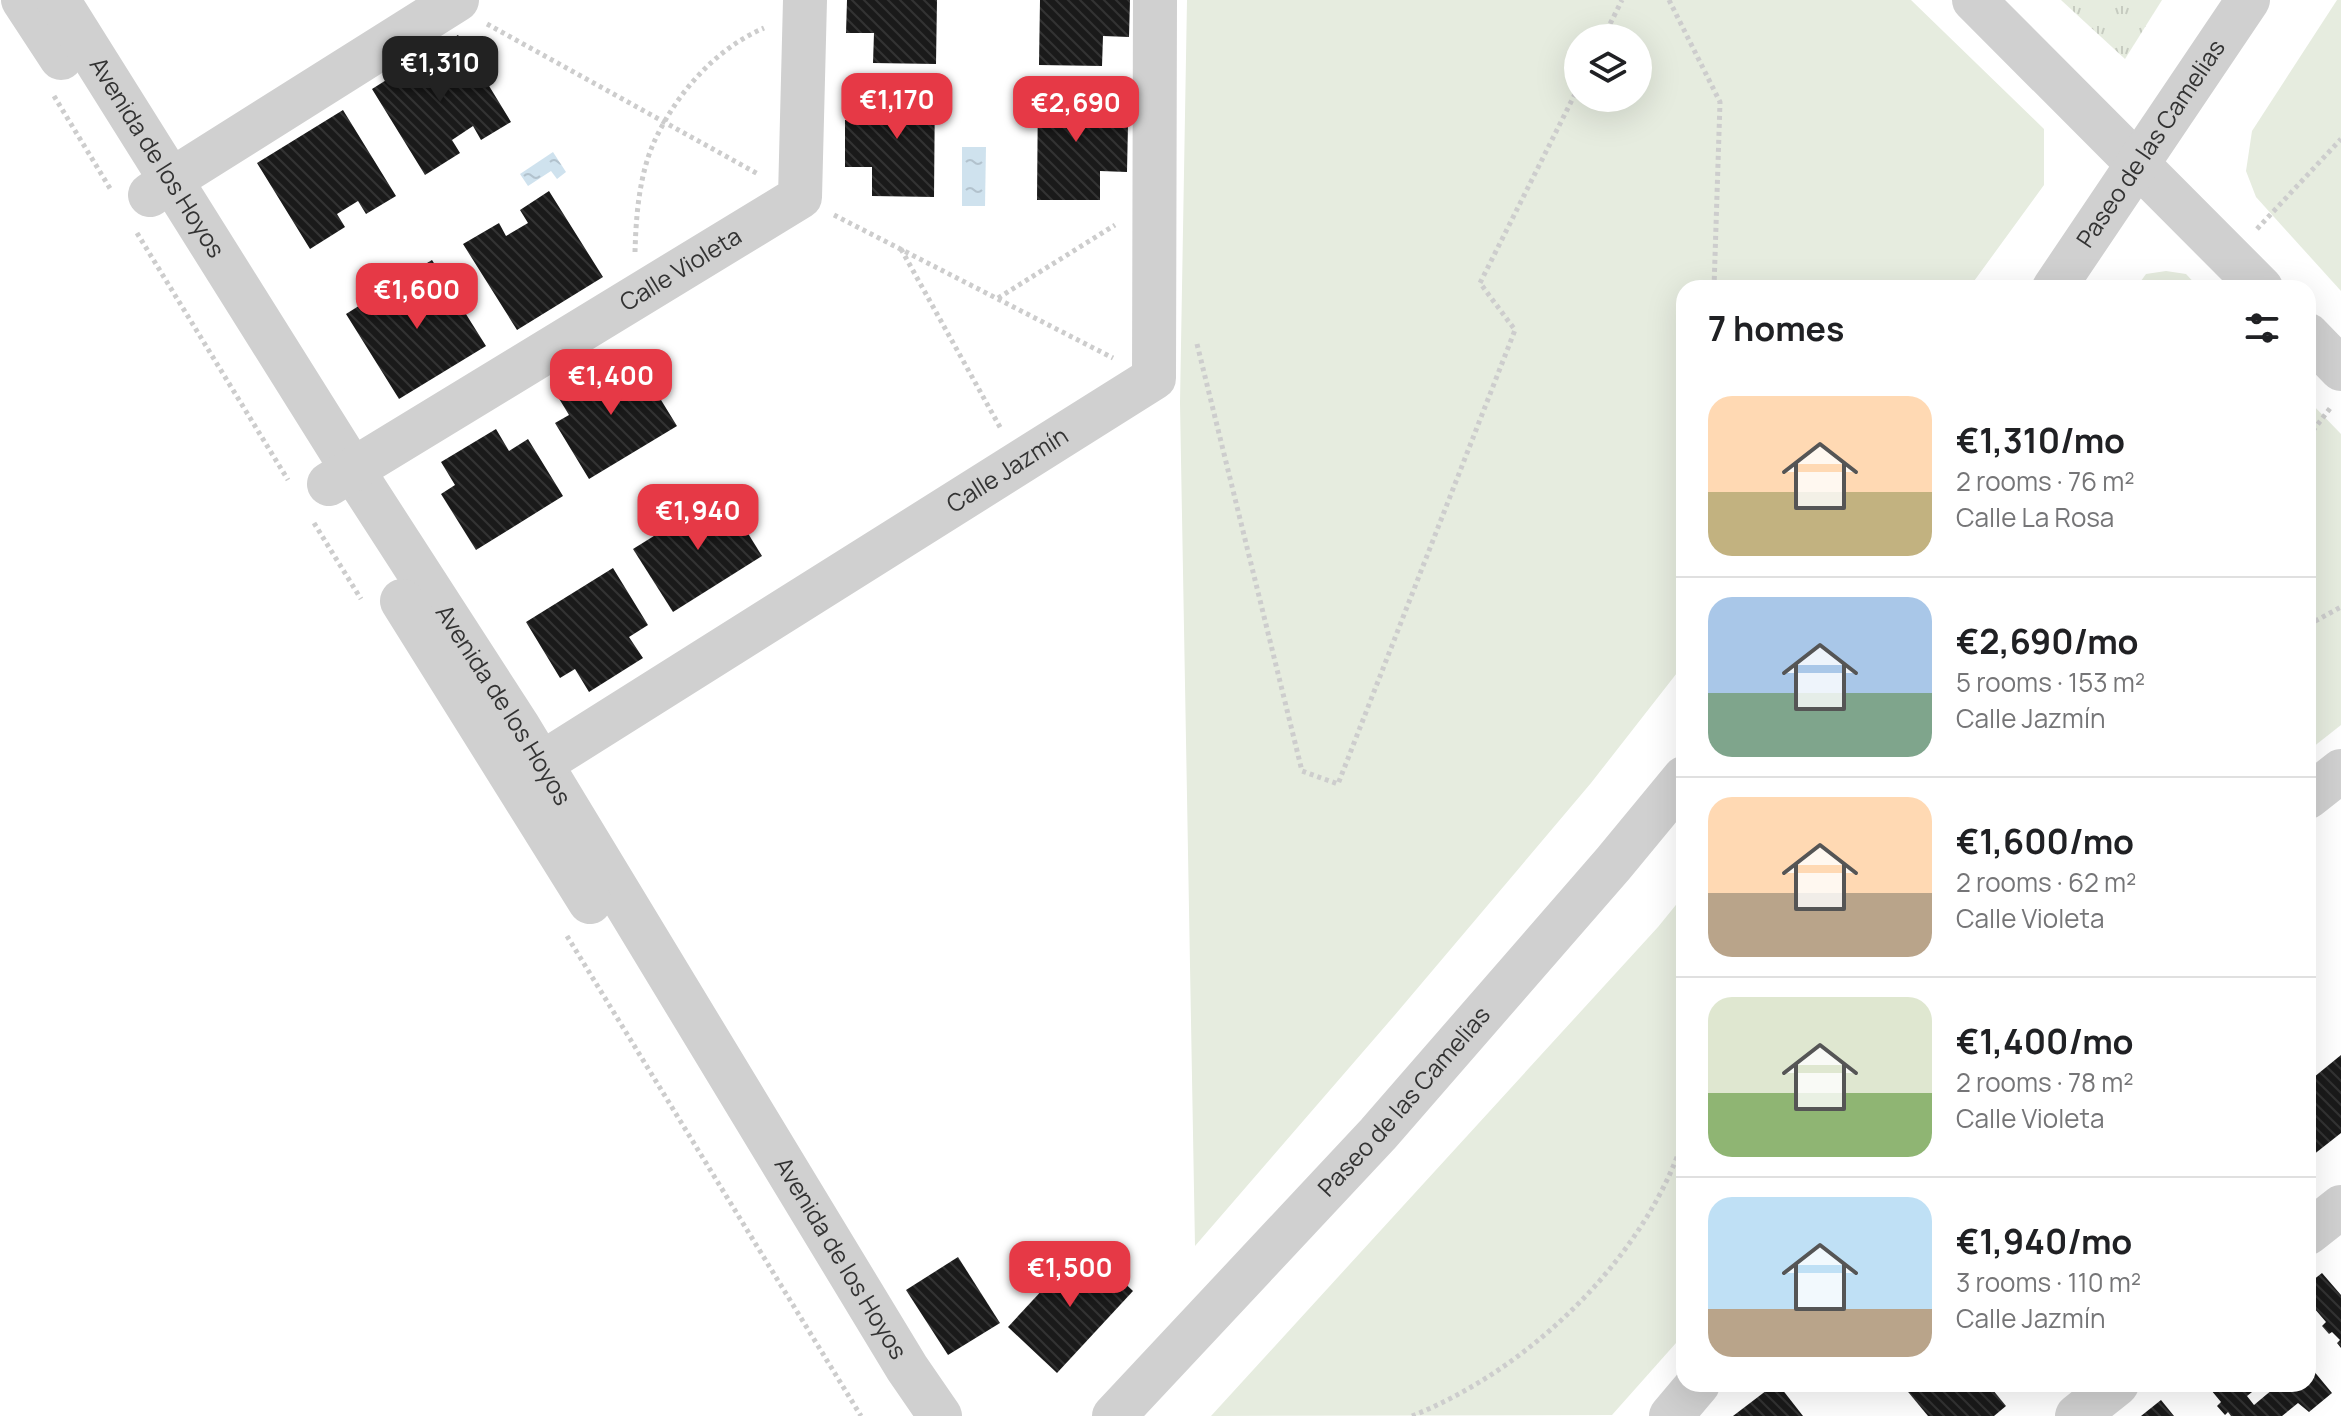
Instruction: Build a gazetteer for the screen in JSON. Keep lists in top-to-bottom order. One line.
{"streets":{"street":["Paseo de las Camelias","Avenida de los Hoyos","Calle Violeta","Calle Jazmín"]},"crossings":[["Avenida de los Hoyos","Calle Violeta"],["Avenida de los Hoyos","Calle Jazmín"]],"page":{"price":["€1,310","€1,170","€2,690","€1,600","€1,400","€1,940","€1,500"],"heading":"7 homes","list":[{"name":"€1,310/mo","note":"2 rooms · 76 m² · Calle La Rosa"},{"name":"€2,690/mo","note":"5 rooms · 153 m² · Calle Jazmín"},{"name":"€1,600/mo","note":"2 rooms · 62 m² · Calle Violeta"},{"name":"€1,400/mo","note":"2 rooms · 78 m² · Calle Violeta"},{"name":"€1,940/mo","note":"3 rooms · 110 m² · Calle Jazmín"}]}}
